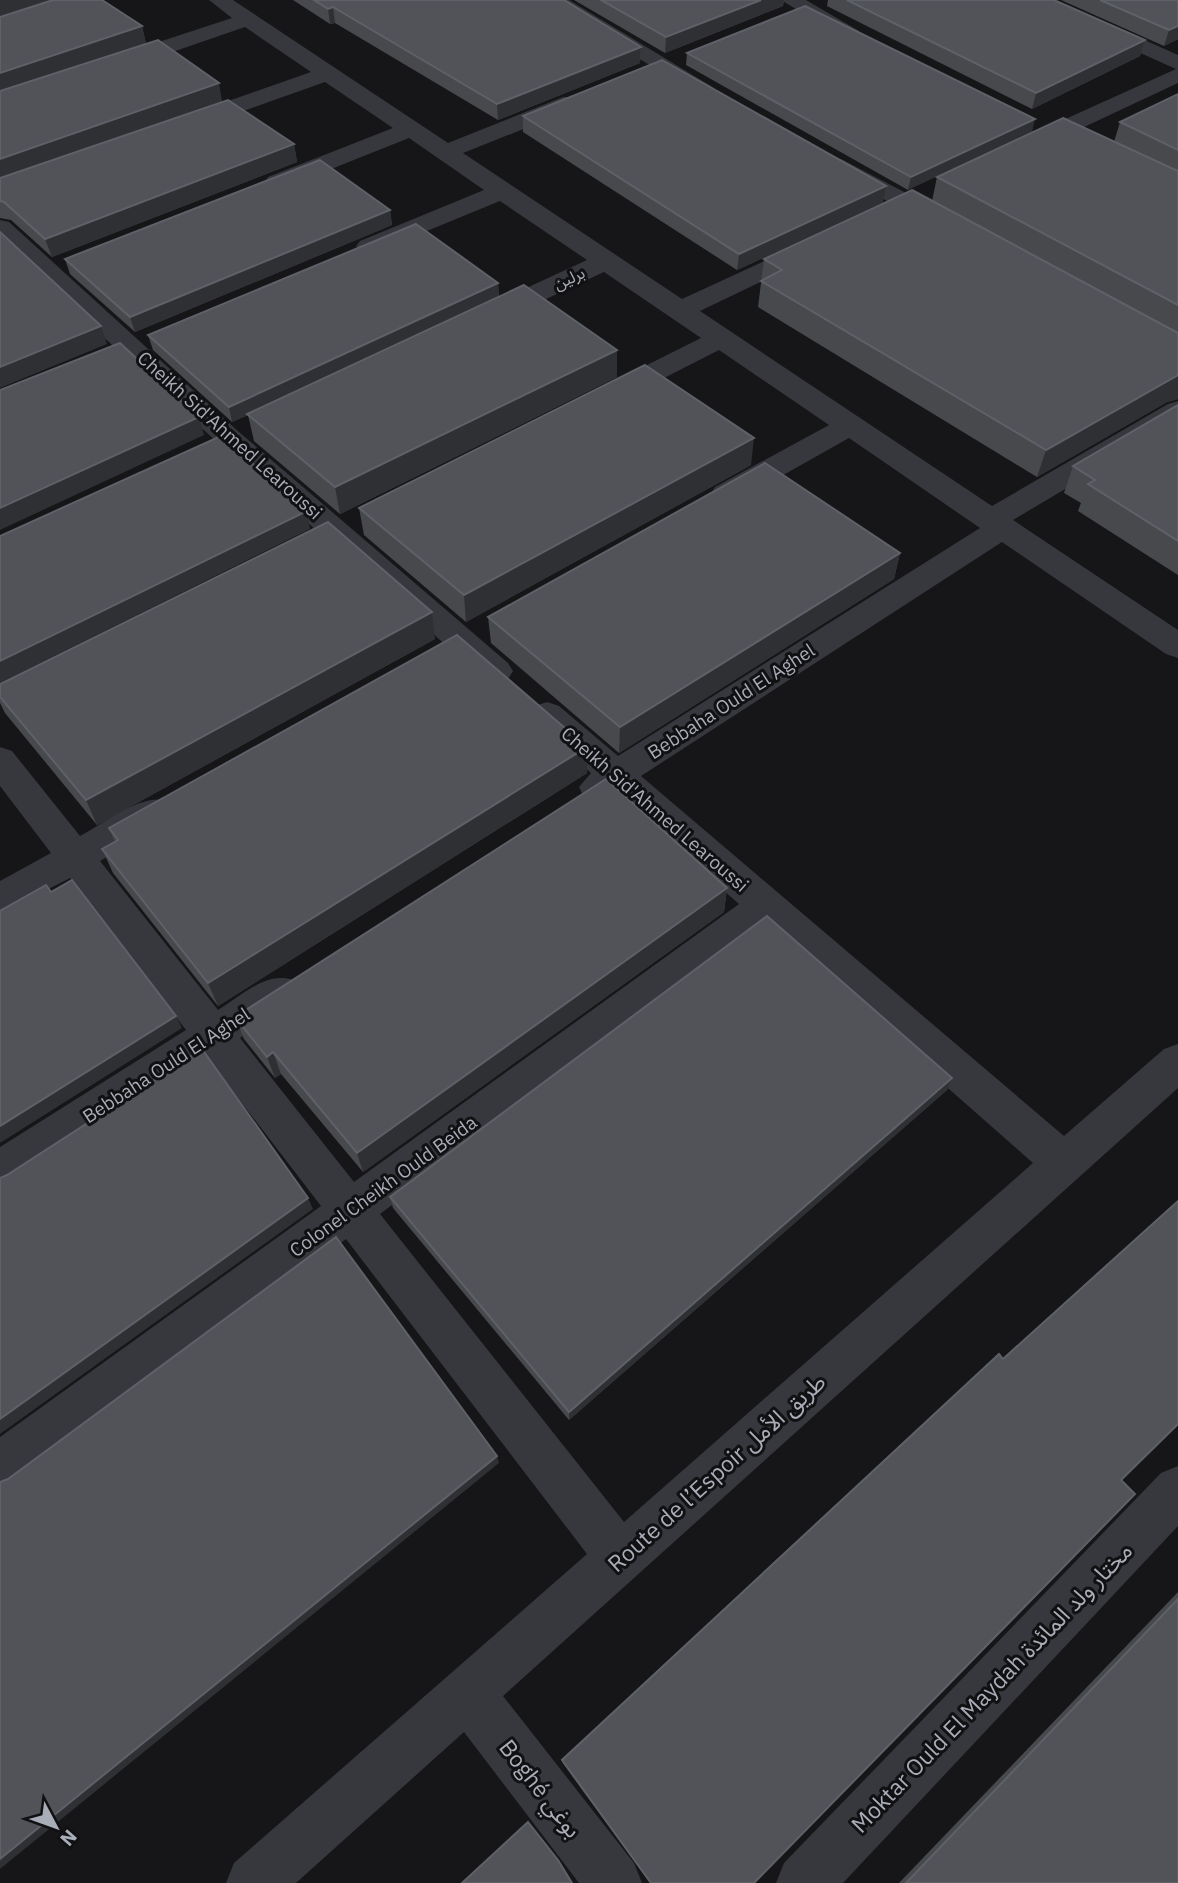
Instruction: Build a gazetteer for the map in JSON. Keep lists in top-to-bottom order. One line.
{"streets":{"street":["برلين","Cheikh Sid'Ahmed Learoussi","Bebbaha Ould El Aghel","Colonel Cheikh Ould Beida","Route de l’Espoir طريق الأمل","Moktar Ould El Maydah مختار ولد المائدة","Boghé بوغي"]},"crossings":[["Cheikh Sid'Ahmed Learoussi","Bebbaha Ould El Aghel"],["Cheikh Sid'Ahmed Learoussi","Colonel Cheikh Ould Beida"],["Cheikh Sid'Ahmed Learoussi","Route de l’Espoir طريق الأمل"],["Route de l’Espoir طريق الأمل","Boghé بوغي"]],"north":"bottom right"}
